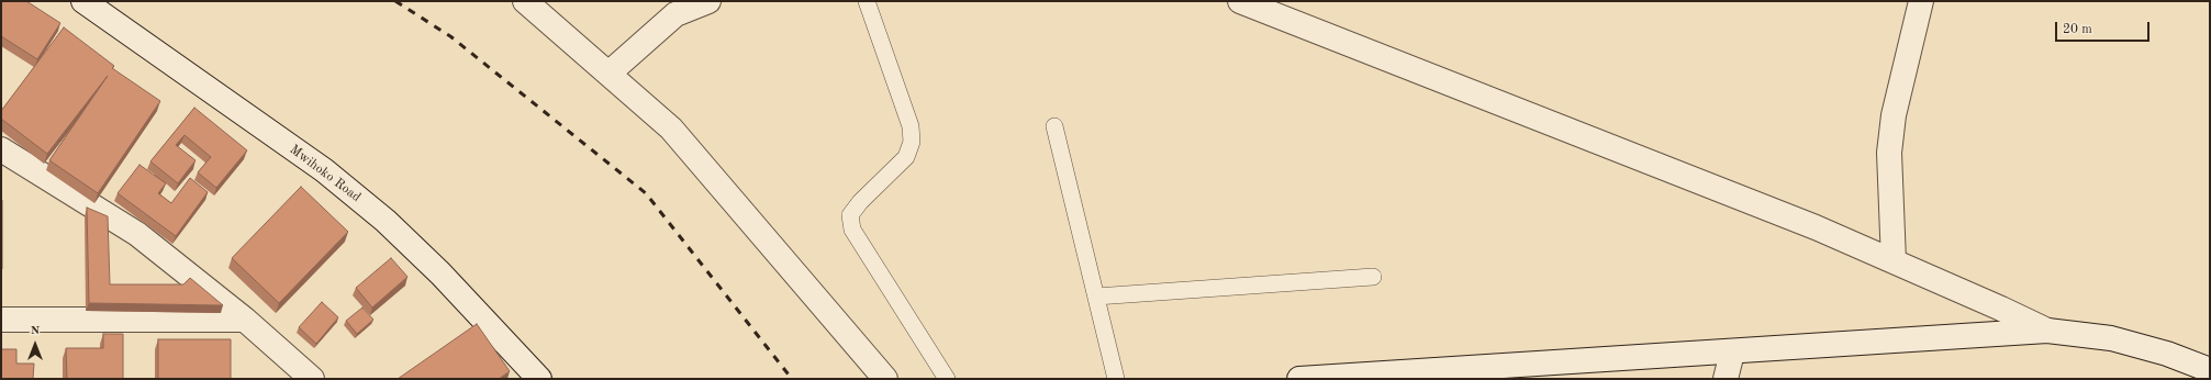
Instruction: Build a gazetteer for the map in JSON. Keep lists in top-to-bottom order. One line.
{"streets":{"street":["Mwihoko Road"]},"scale_bar":"20 m","north":"top"}
